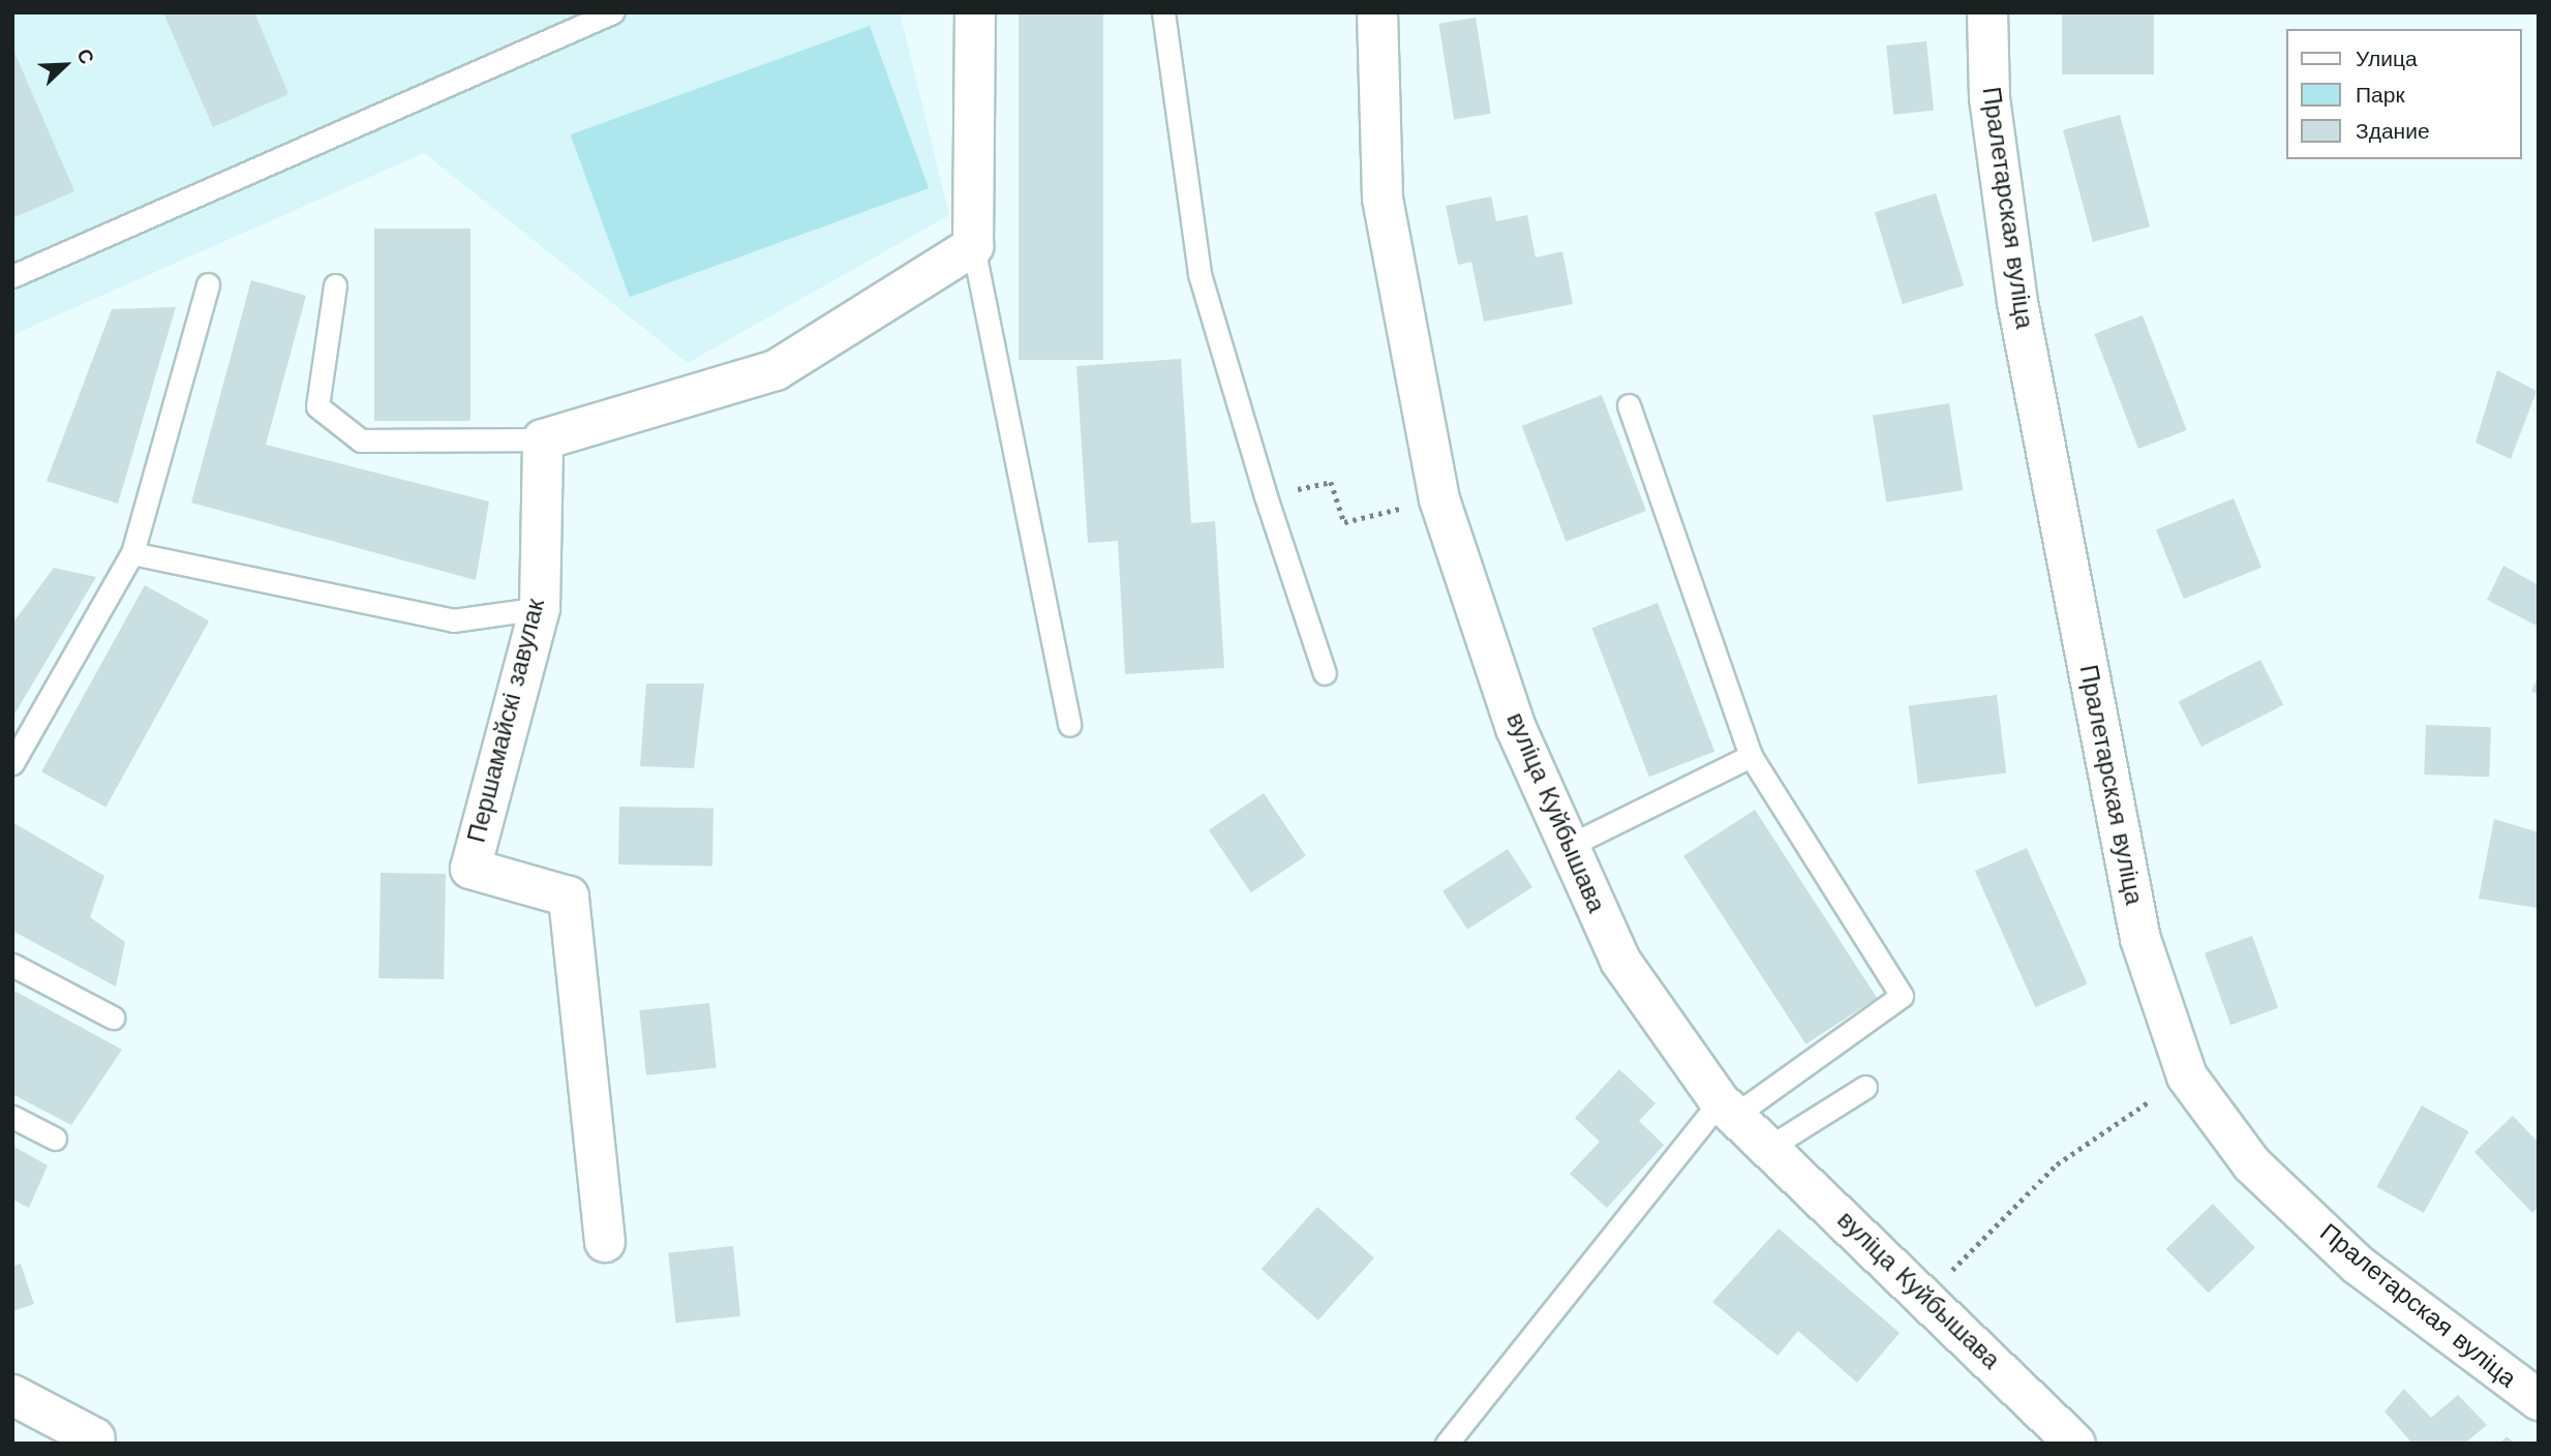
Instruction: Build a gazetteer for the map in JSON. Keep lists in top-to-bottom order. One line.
{"streets":{"main road":["Пралетарская вуліца","Першамайскі завулак","вуліца Куйбышава"]},"legend":["Улица","Парк","Здание"],"north":"top right"}
